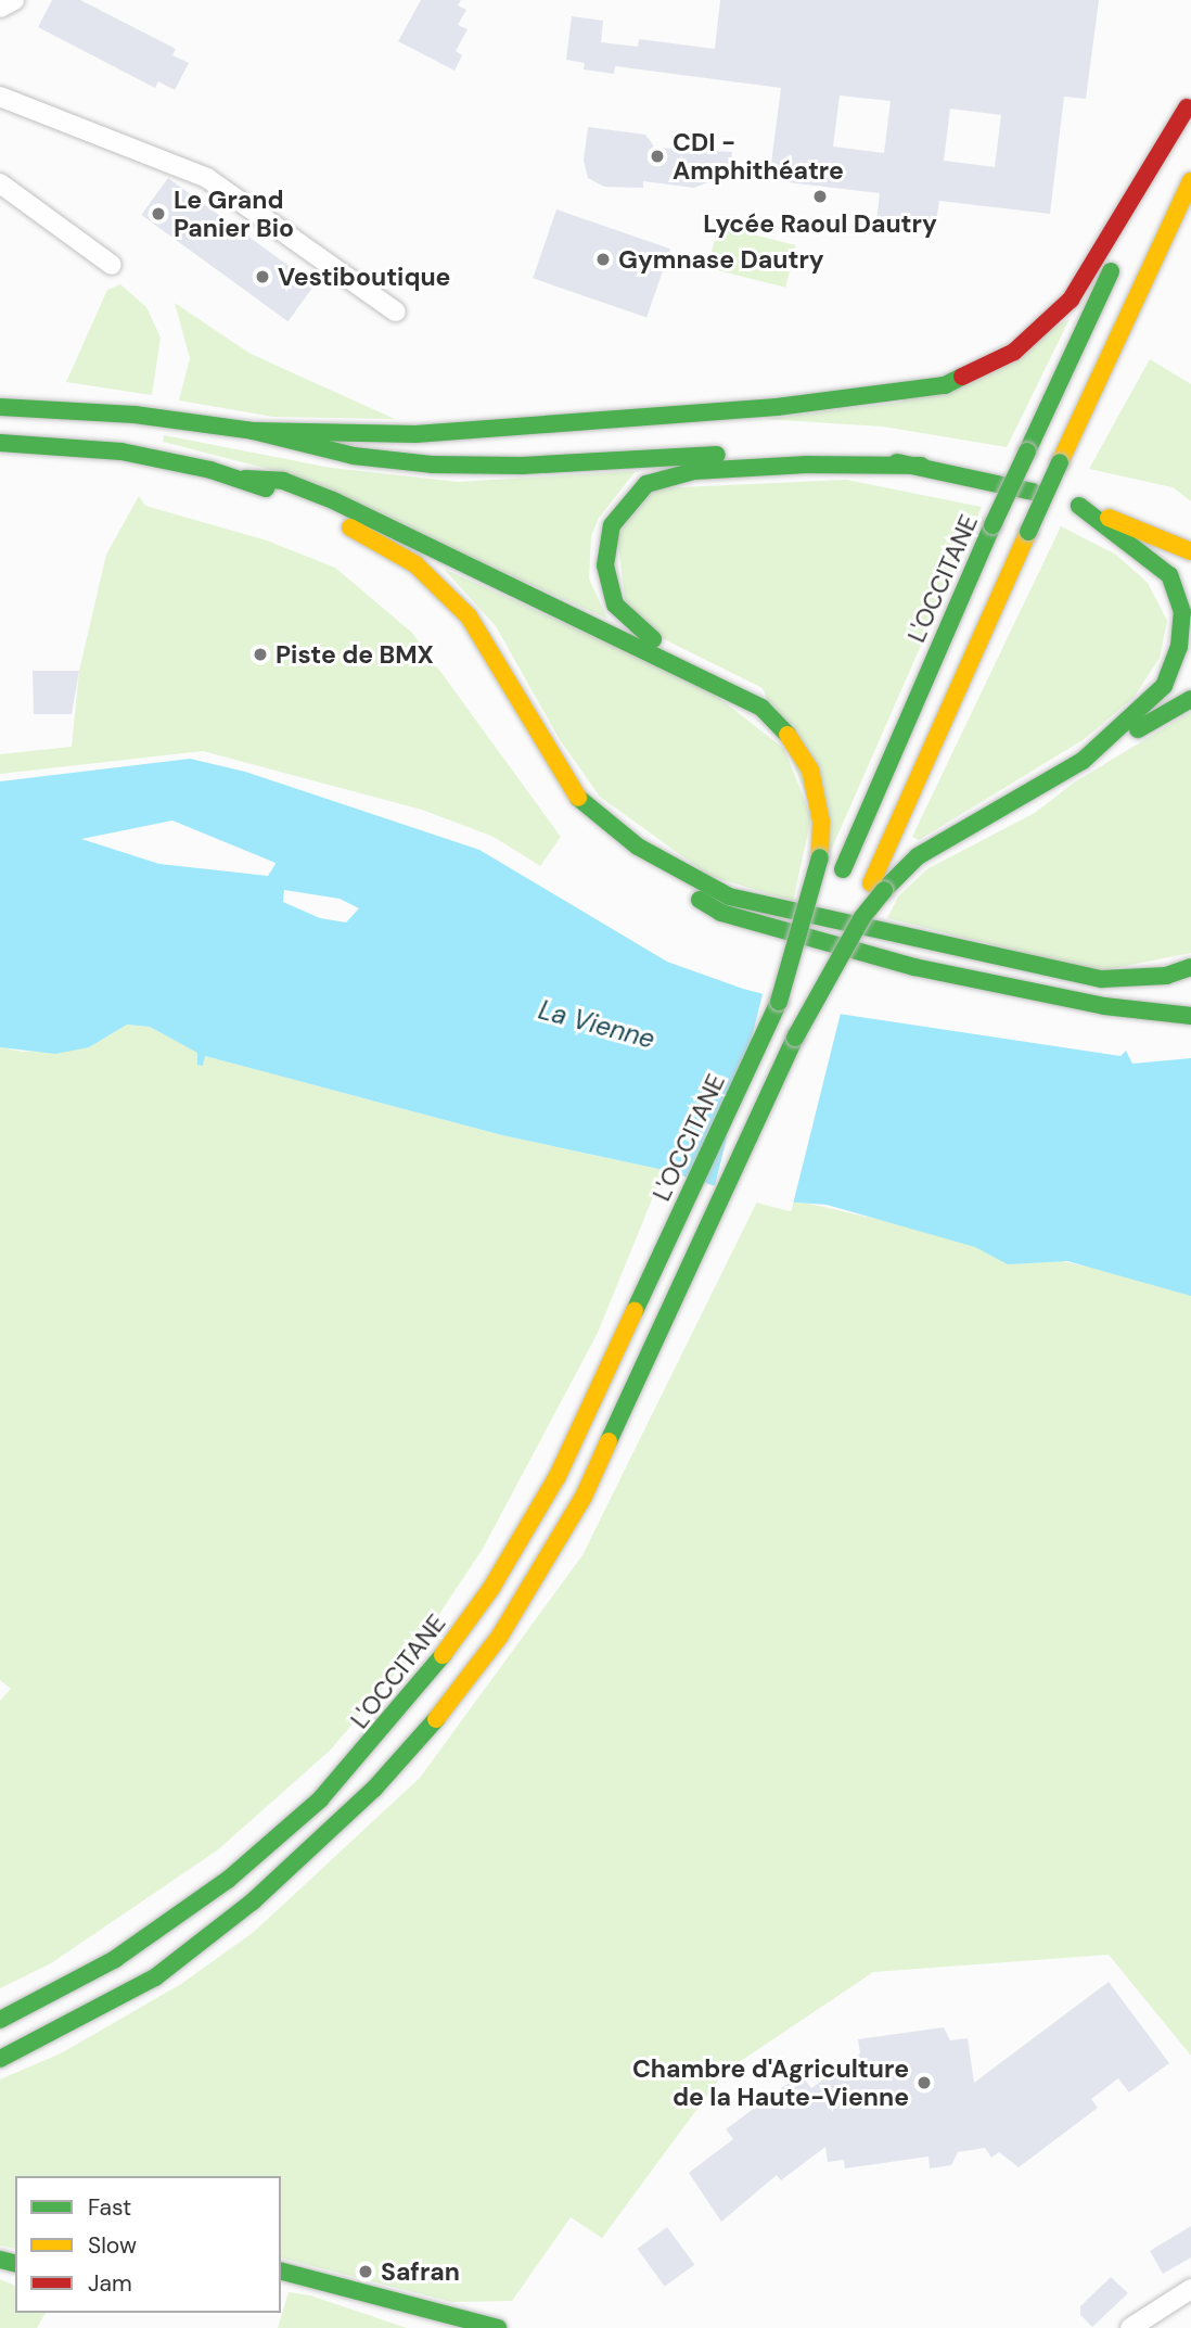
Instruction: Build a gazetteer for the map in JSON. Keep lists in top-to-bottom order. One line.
{"streets":{"main road":["L'OCCITANE"]},"water":["La Vienne"],"places":["CDI - Amphithéatre","Lycée Raoul Dautry","Le Grand Panier Bio","Gymnase Dautry","Vestiboutique","Piste de BMX","Chambre d'Agriculture de la Haute-Vienne","Safran"],"legend":["Fast","Slow","Jam"]}
